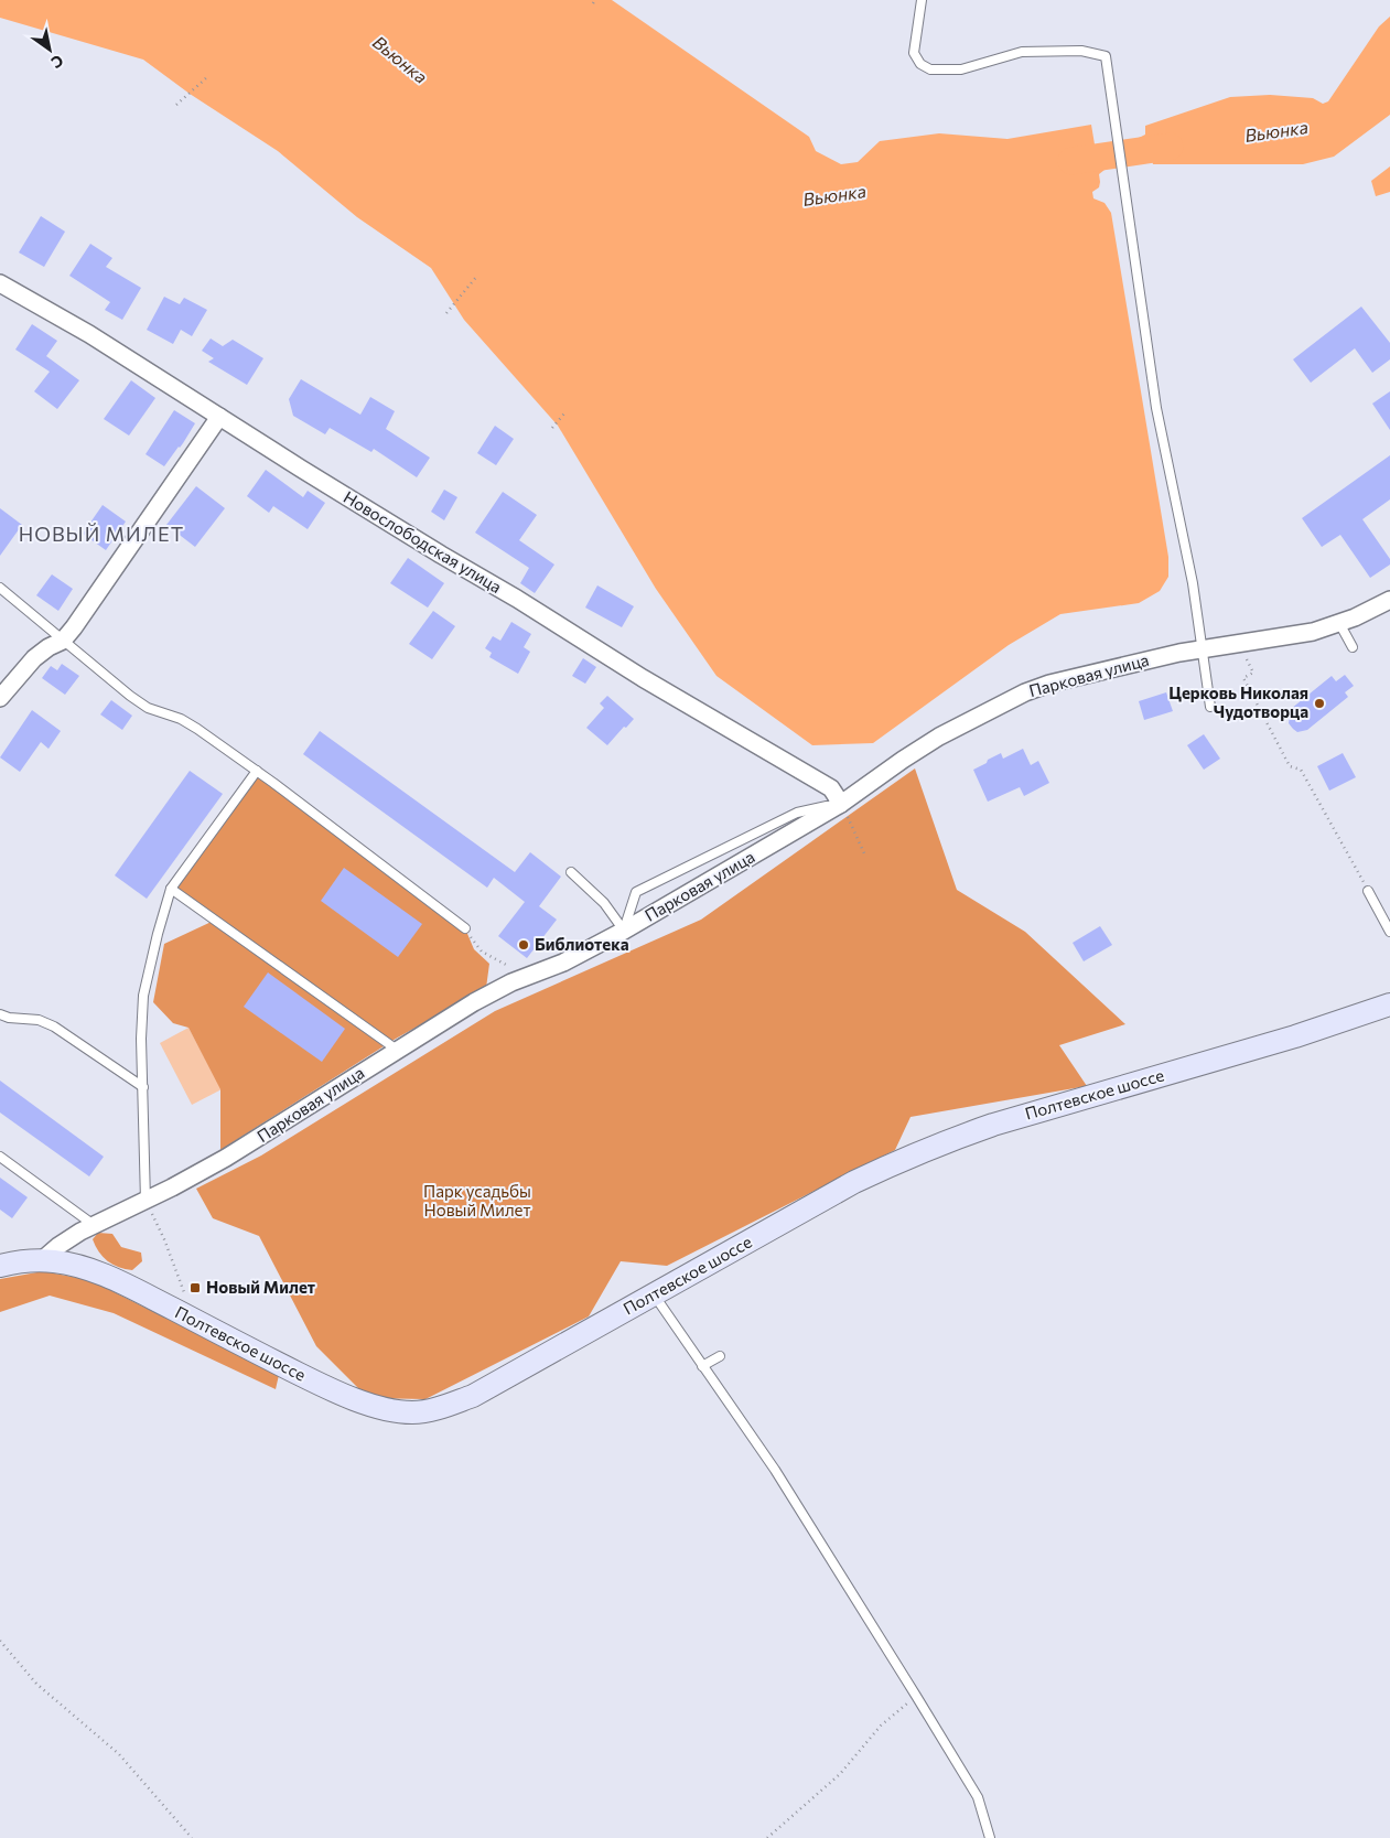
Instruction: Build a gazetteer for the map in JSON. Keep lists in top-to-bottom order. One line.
{"streets":{"street":["Новослободская улица","Парковая улица","Полтевское шоссе"]},"crossings":[["Новослободская улица","Парковая улица"],["Парковая улица","Полтевское шоссе"]],"districts":["НОВЫЙ МИЛЕТ"],"water":["Вьюнка"],"parks":["Парк усадьбы Новый Милет"],"places":{"other":["Церковь Николая Чудотворца","Библиотека"],"transit":["Новый Милет"]},"north":"bottom right"}
